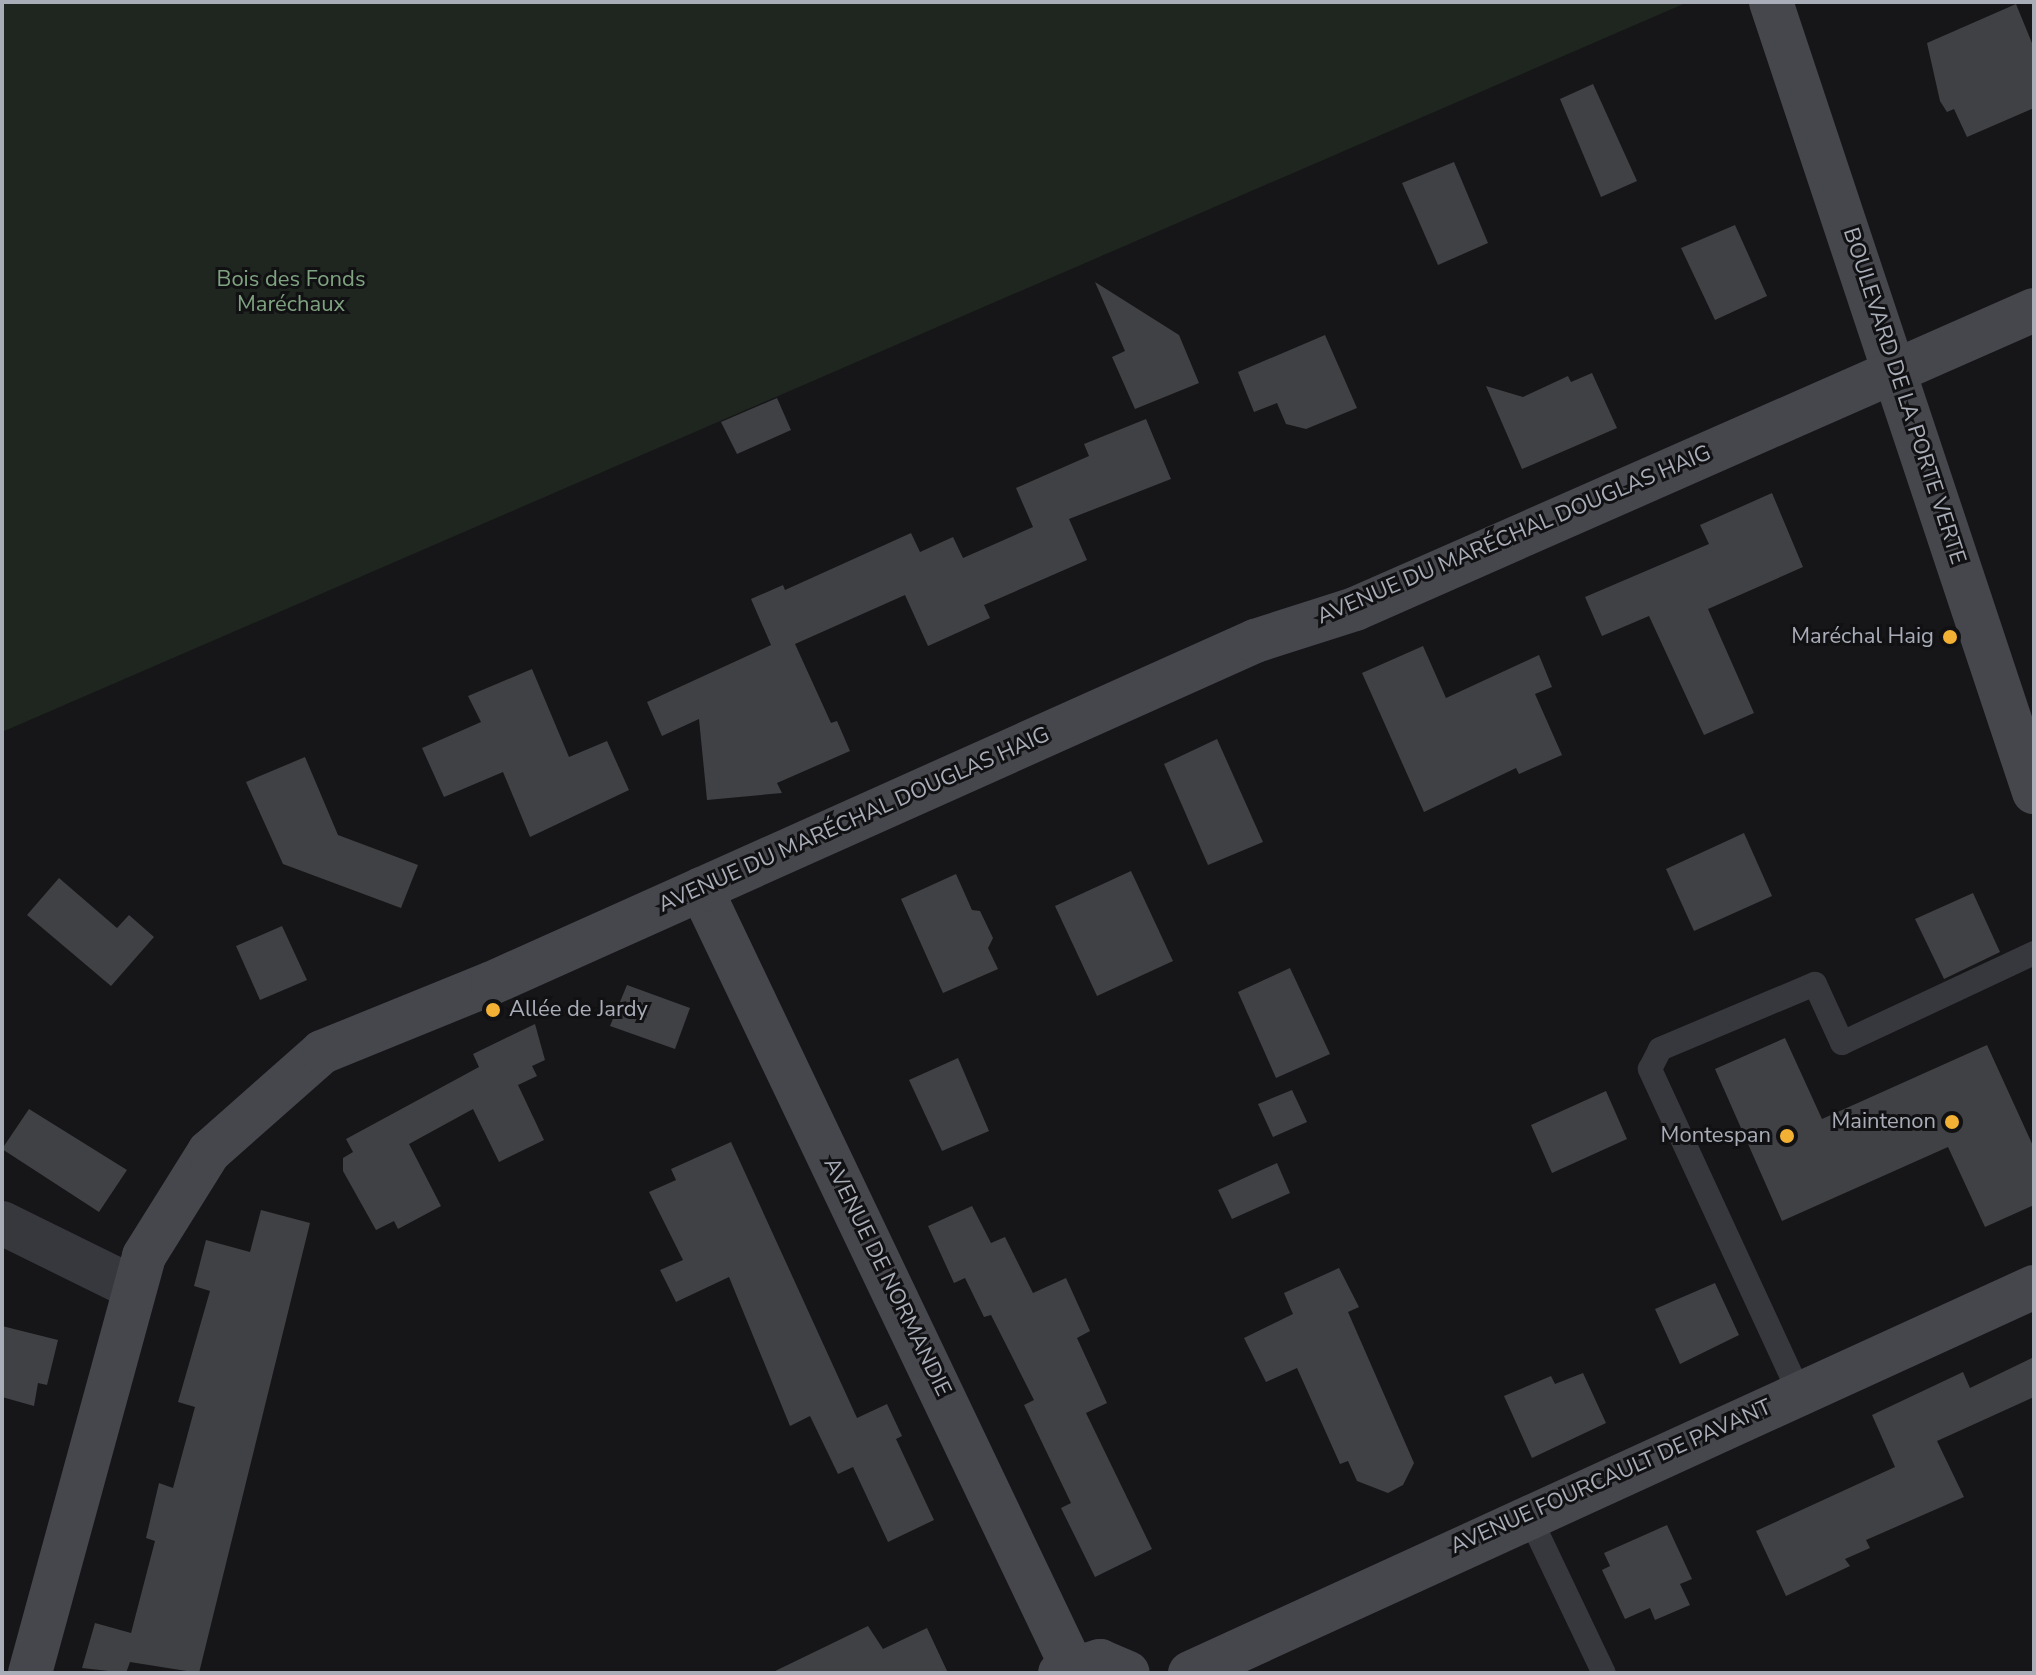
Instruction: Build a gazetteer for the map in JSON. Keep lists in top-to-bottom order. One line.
{"streets":{"street":["BOULEVARD DE LA PORTE VERTE","AVENUE DU MARÉCHAL DOUGLAS HAIG","AVENUE DE NORMANDIE","AVENUE FOURCAULT DE PAVANT"]},"crossings":[["BOULEVARD DE LA PORTE VERTE","AVENUE DU MARÉCHAL DOUGLAS HAIG"],["AVENUE DU MARÉCHAL DOUGLAS HAIG","AVENUE DE NORMANDIE"]],"parks":["Bois des Fonds Maréchaux"],"places":["Maréchal Haig","Allée de Jardy","Maintenon","Montespan"]}
